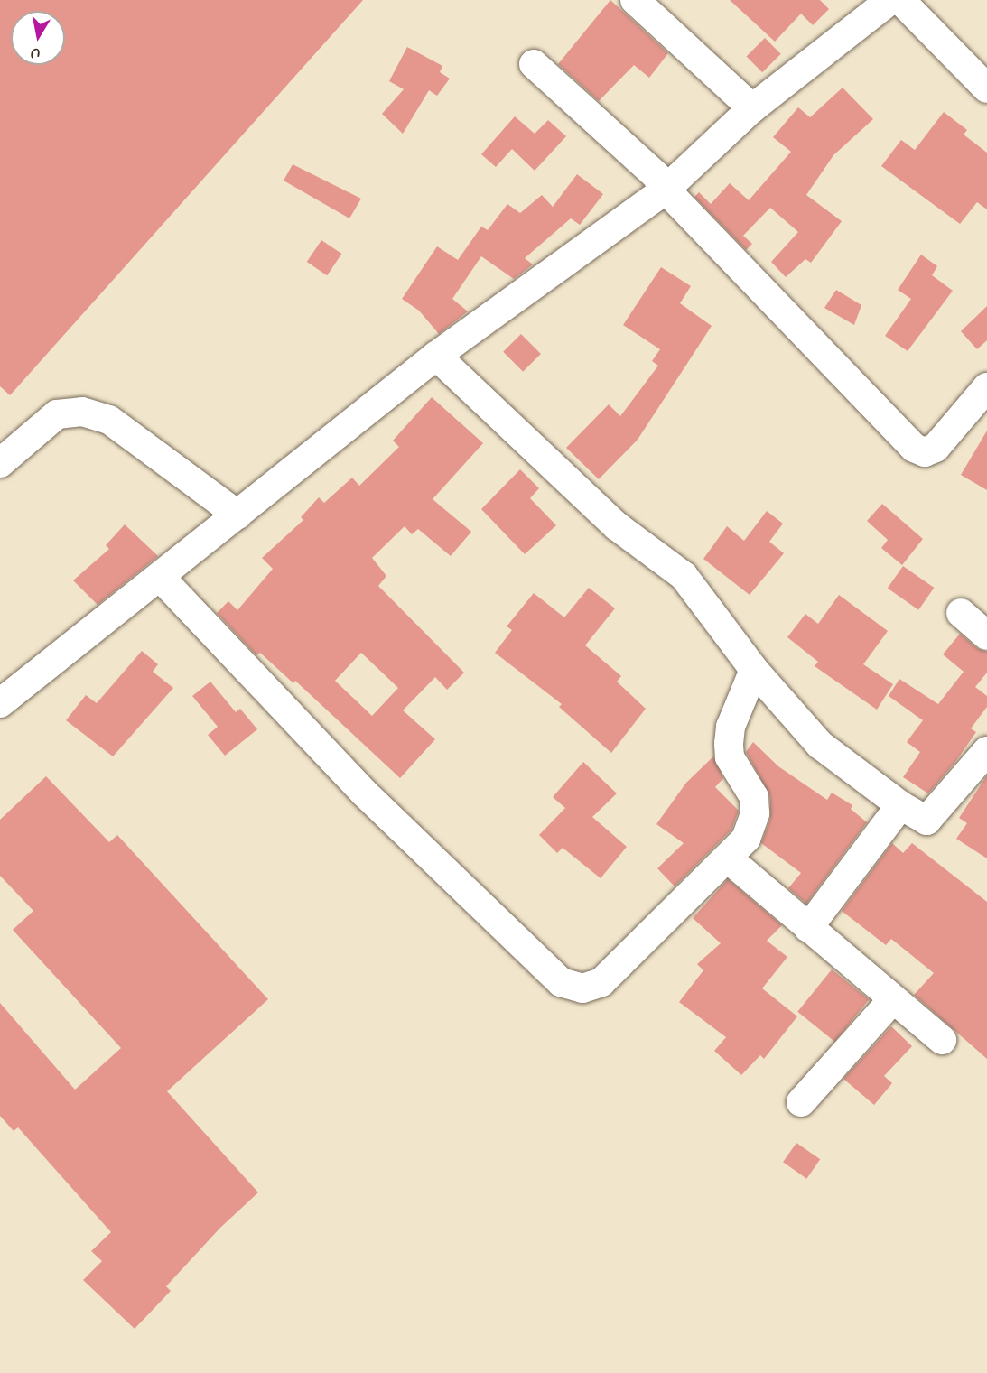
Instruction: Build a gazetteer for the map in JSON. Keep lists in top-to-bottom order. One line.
{"north":"bottom"}
